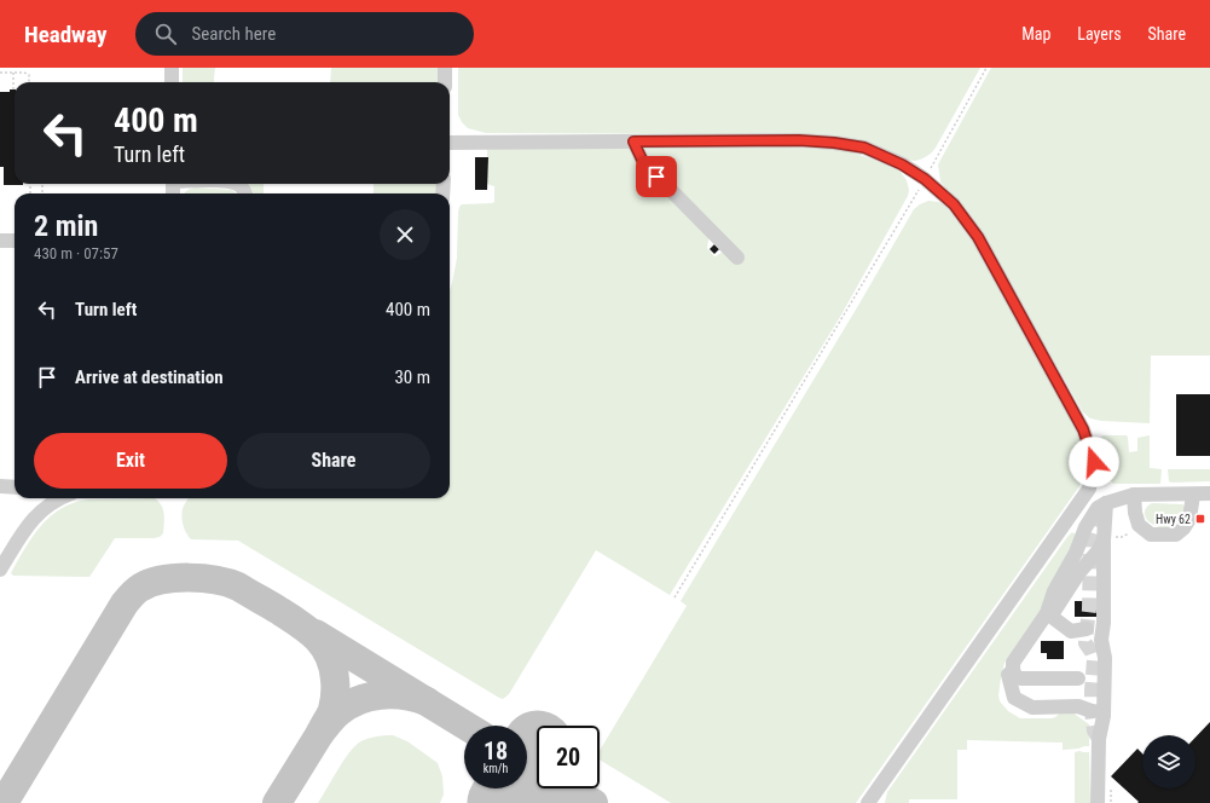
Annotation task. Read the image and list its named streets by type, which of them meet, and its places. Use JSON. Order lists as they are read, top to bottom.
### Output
{
  "places": {
    "transit": ["Hwy 62"]
  },
  "page": {
    "header": "Headway",
    "search": "Search here",
    "nav": ["Map", "Layers", "Share"],
    "turn": ["400 m", "Turn left"],
    "heading": ["2 min", "430 m · 07:57"],
    "list": [
      {
        "name": "Turn left",
        "value": "400 m"
      },
      {
        "name": "Arrive at destination",
        "value": "30 m"
      }
    ],
    "buttons": ["Exit", "Share"],
    "speed": "18 km/h",
    "limit": "20"
  }
}
